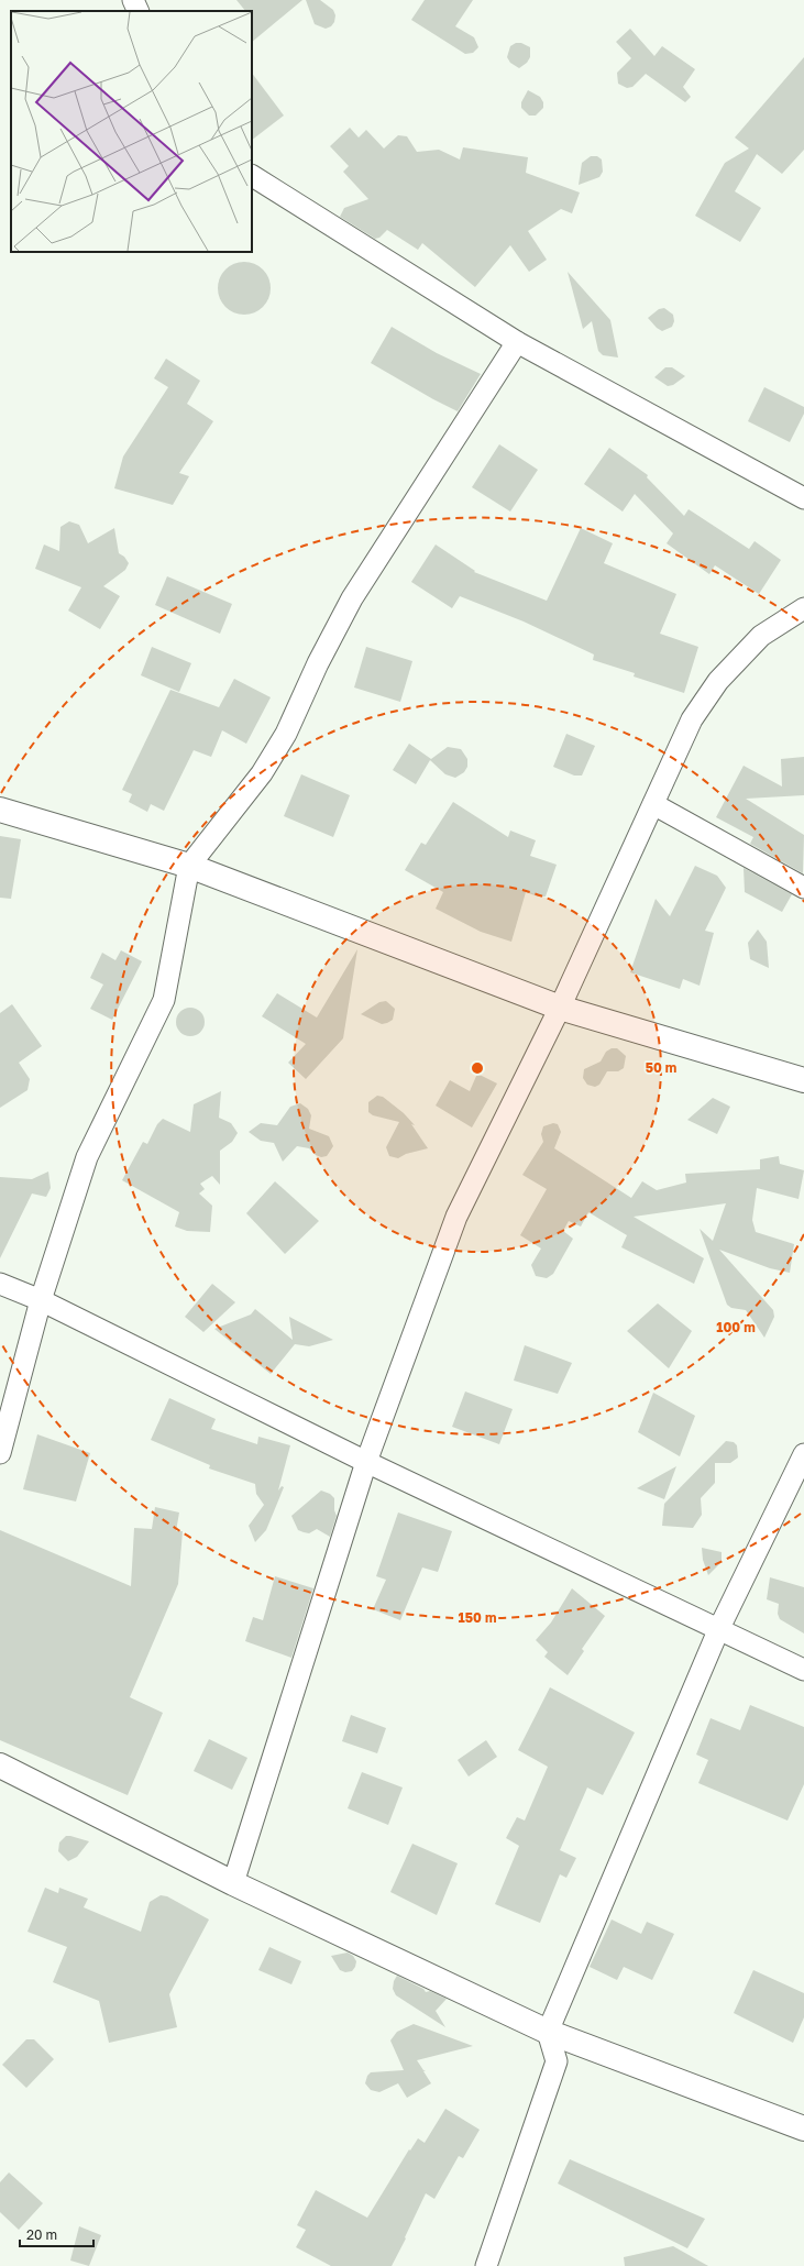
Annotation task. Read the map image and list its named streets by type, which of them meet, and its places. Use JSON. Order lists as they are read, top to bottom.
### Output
{
  "scale_bar": "20 m",
  "rings": ["50 m", "100 m", "150 m"]
}
